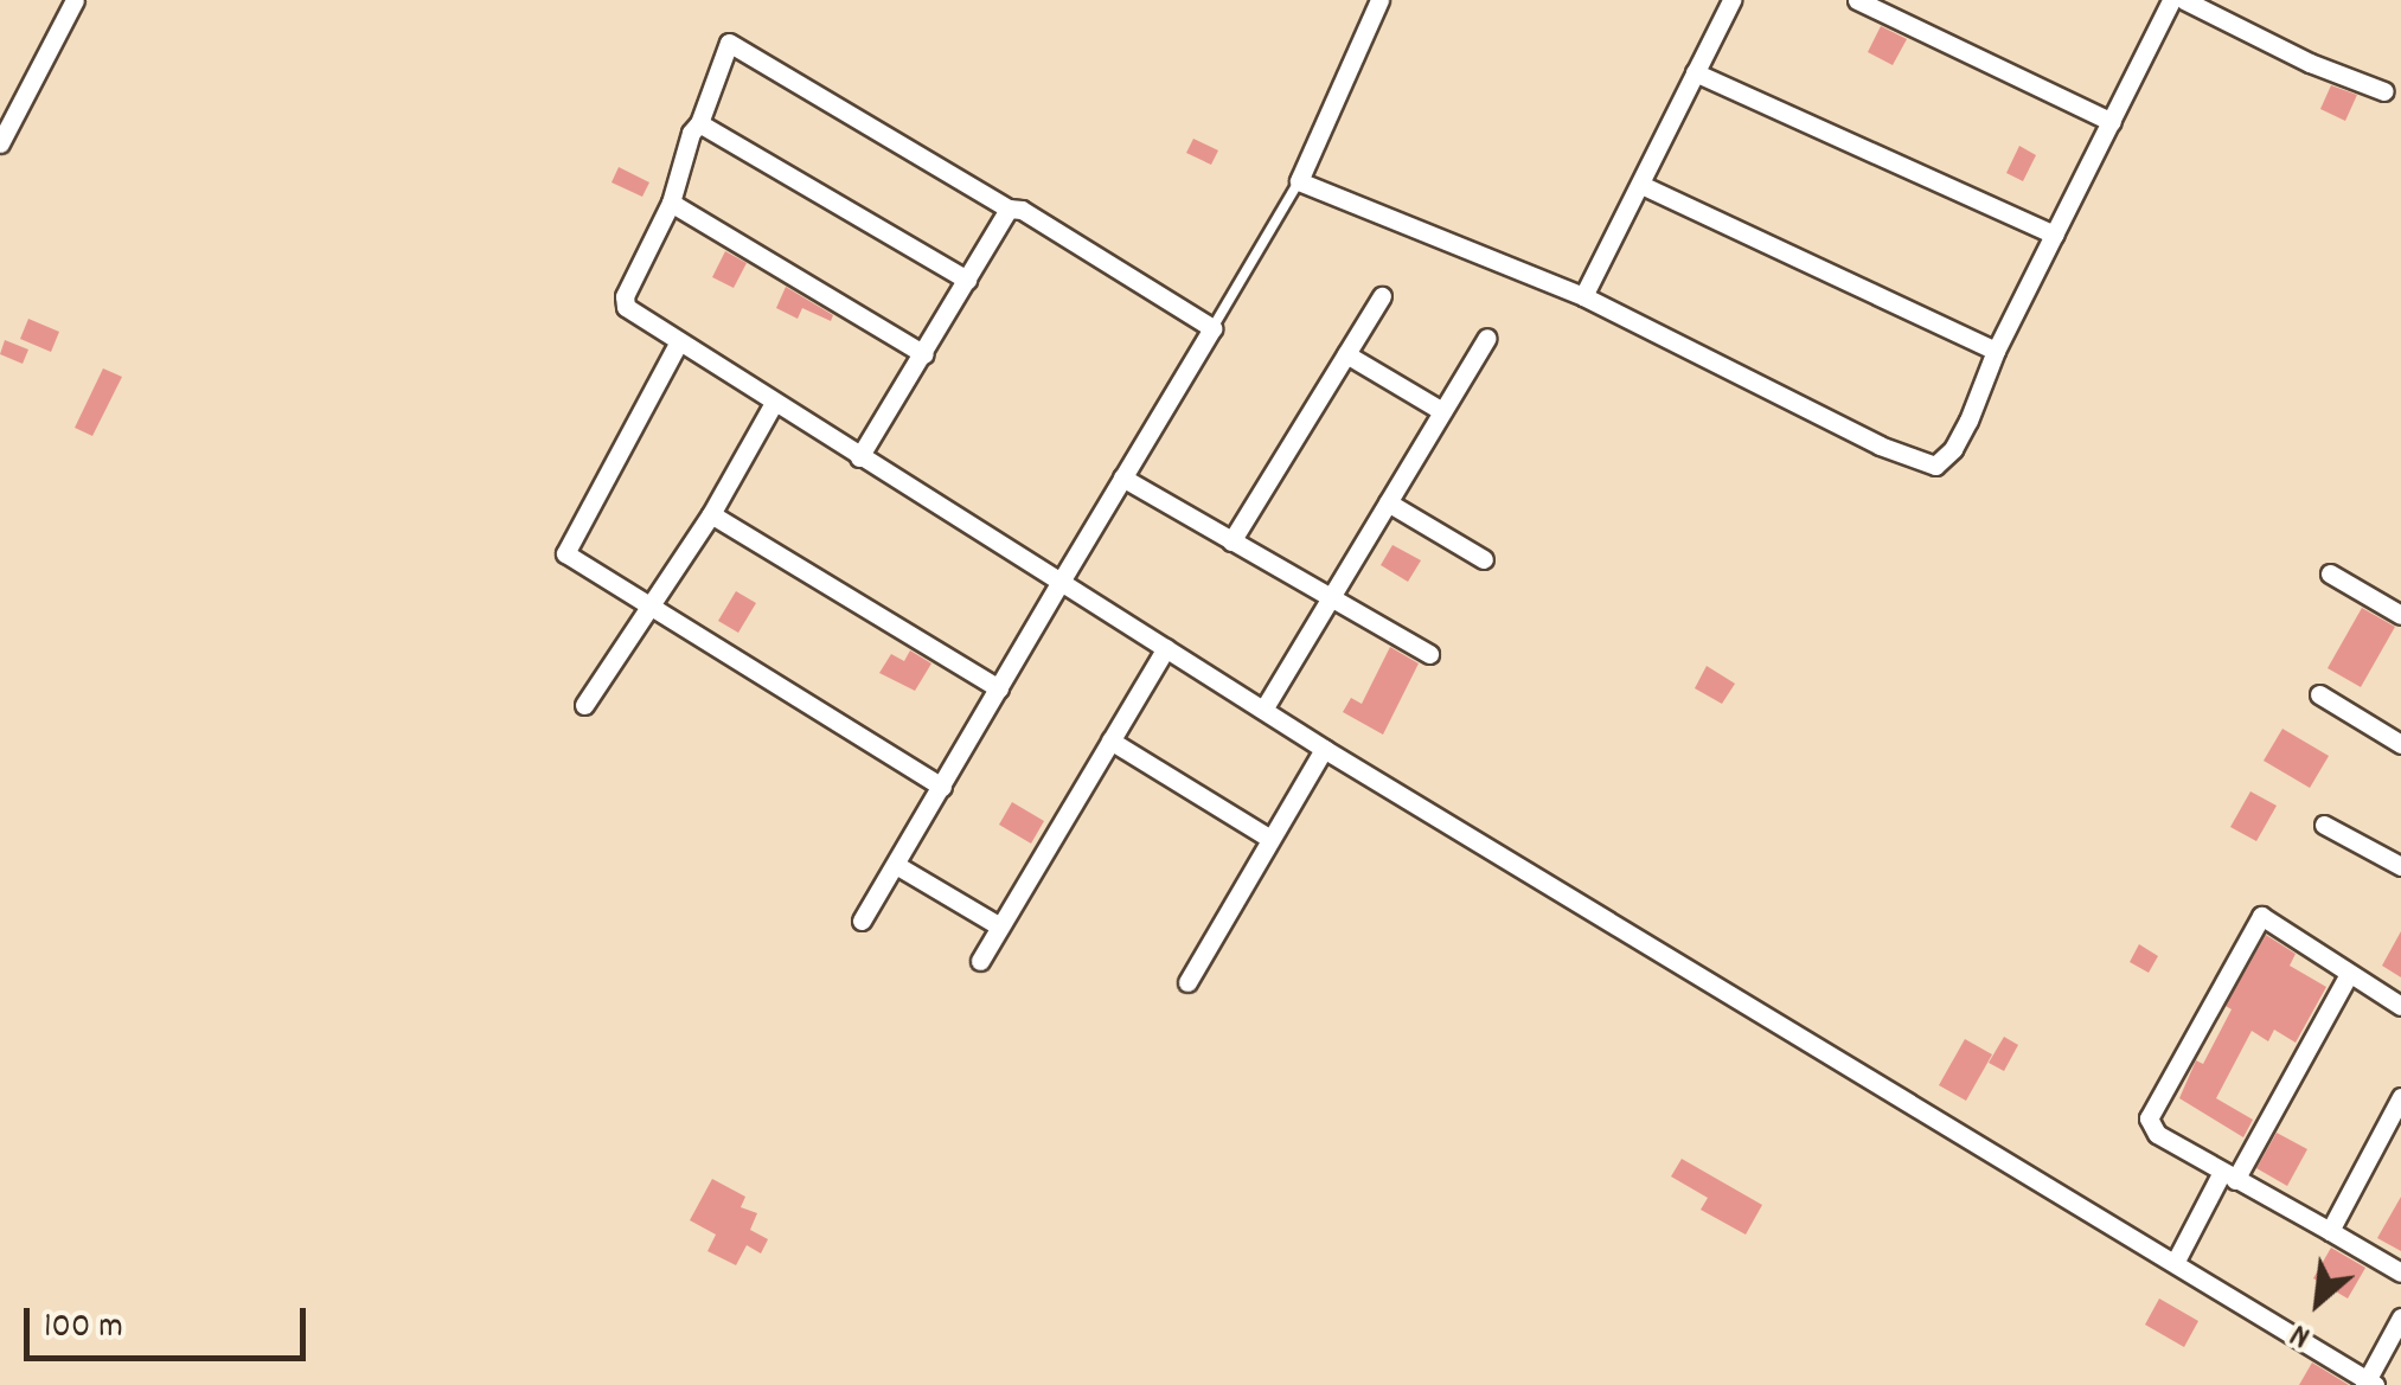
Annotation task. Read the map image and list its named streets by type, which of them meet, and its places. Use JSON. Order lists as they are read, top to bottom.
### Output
{
  "scale_bar": "100 m",
  "north": "bottom left"
}
